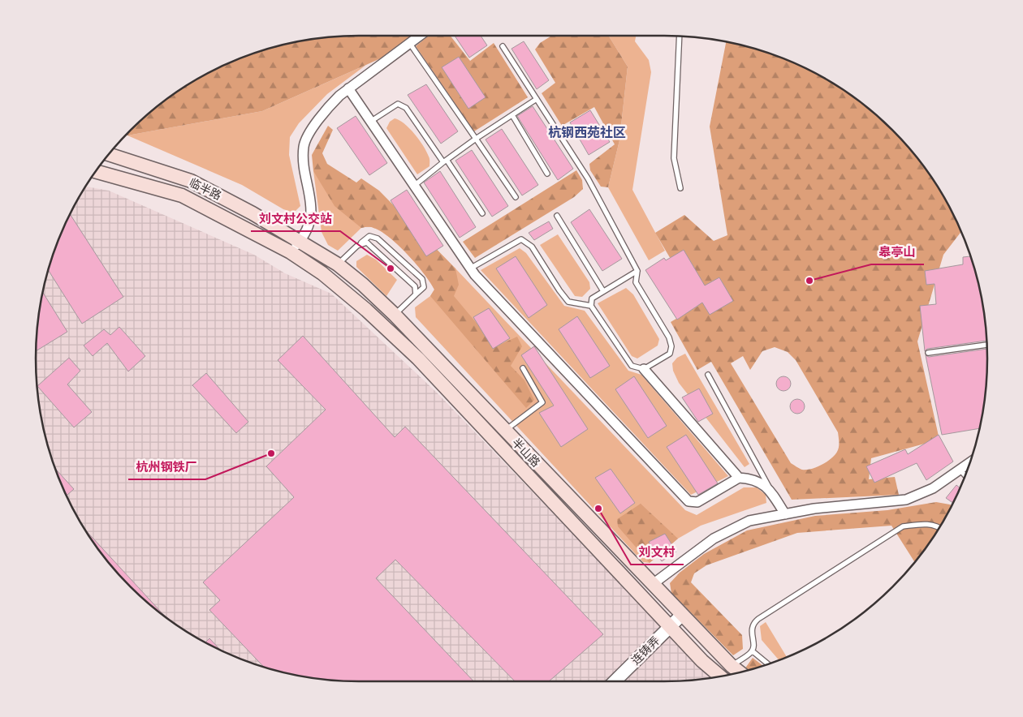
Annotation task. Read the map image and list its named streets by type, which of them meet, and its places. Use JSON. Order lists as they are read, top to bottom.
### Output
{
  "streets": {
    "main road": ["临半路", "半山路"],
    "street": ["连铸弄"]
  },
  "crossings": [
    ["临半路", "半山路"],
    ["半山路", "连铸弄"]
  ],
  "districts": ["杭钢西苑社区"],
  "places": [
    "刘文村公交站",
    "皋亭山",
    "杭州钢铁厂",
    "刘文村"
  ]
}
